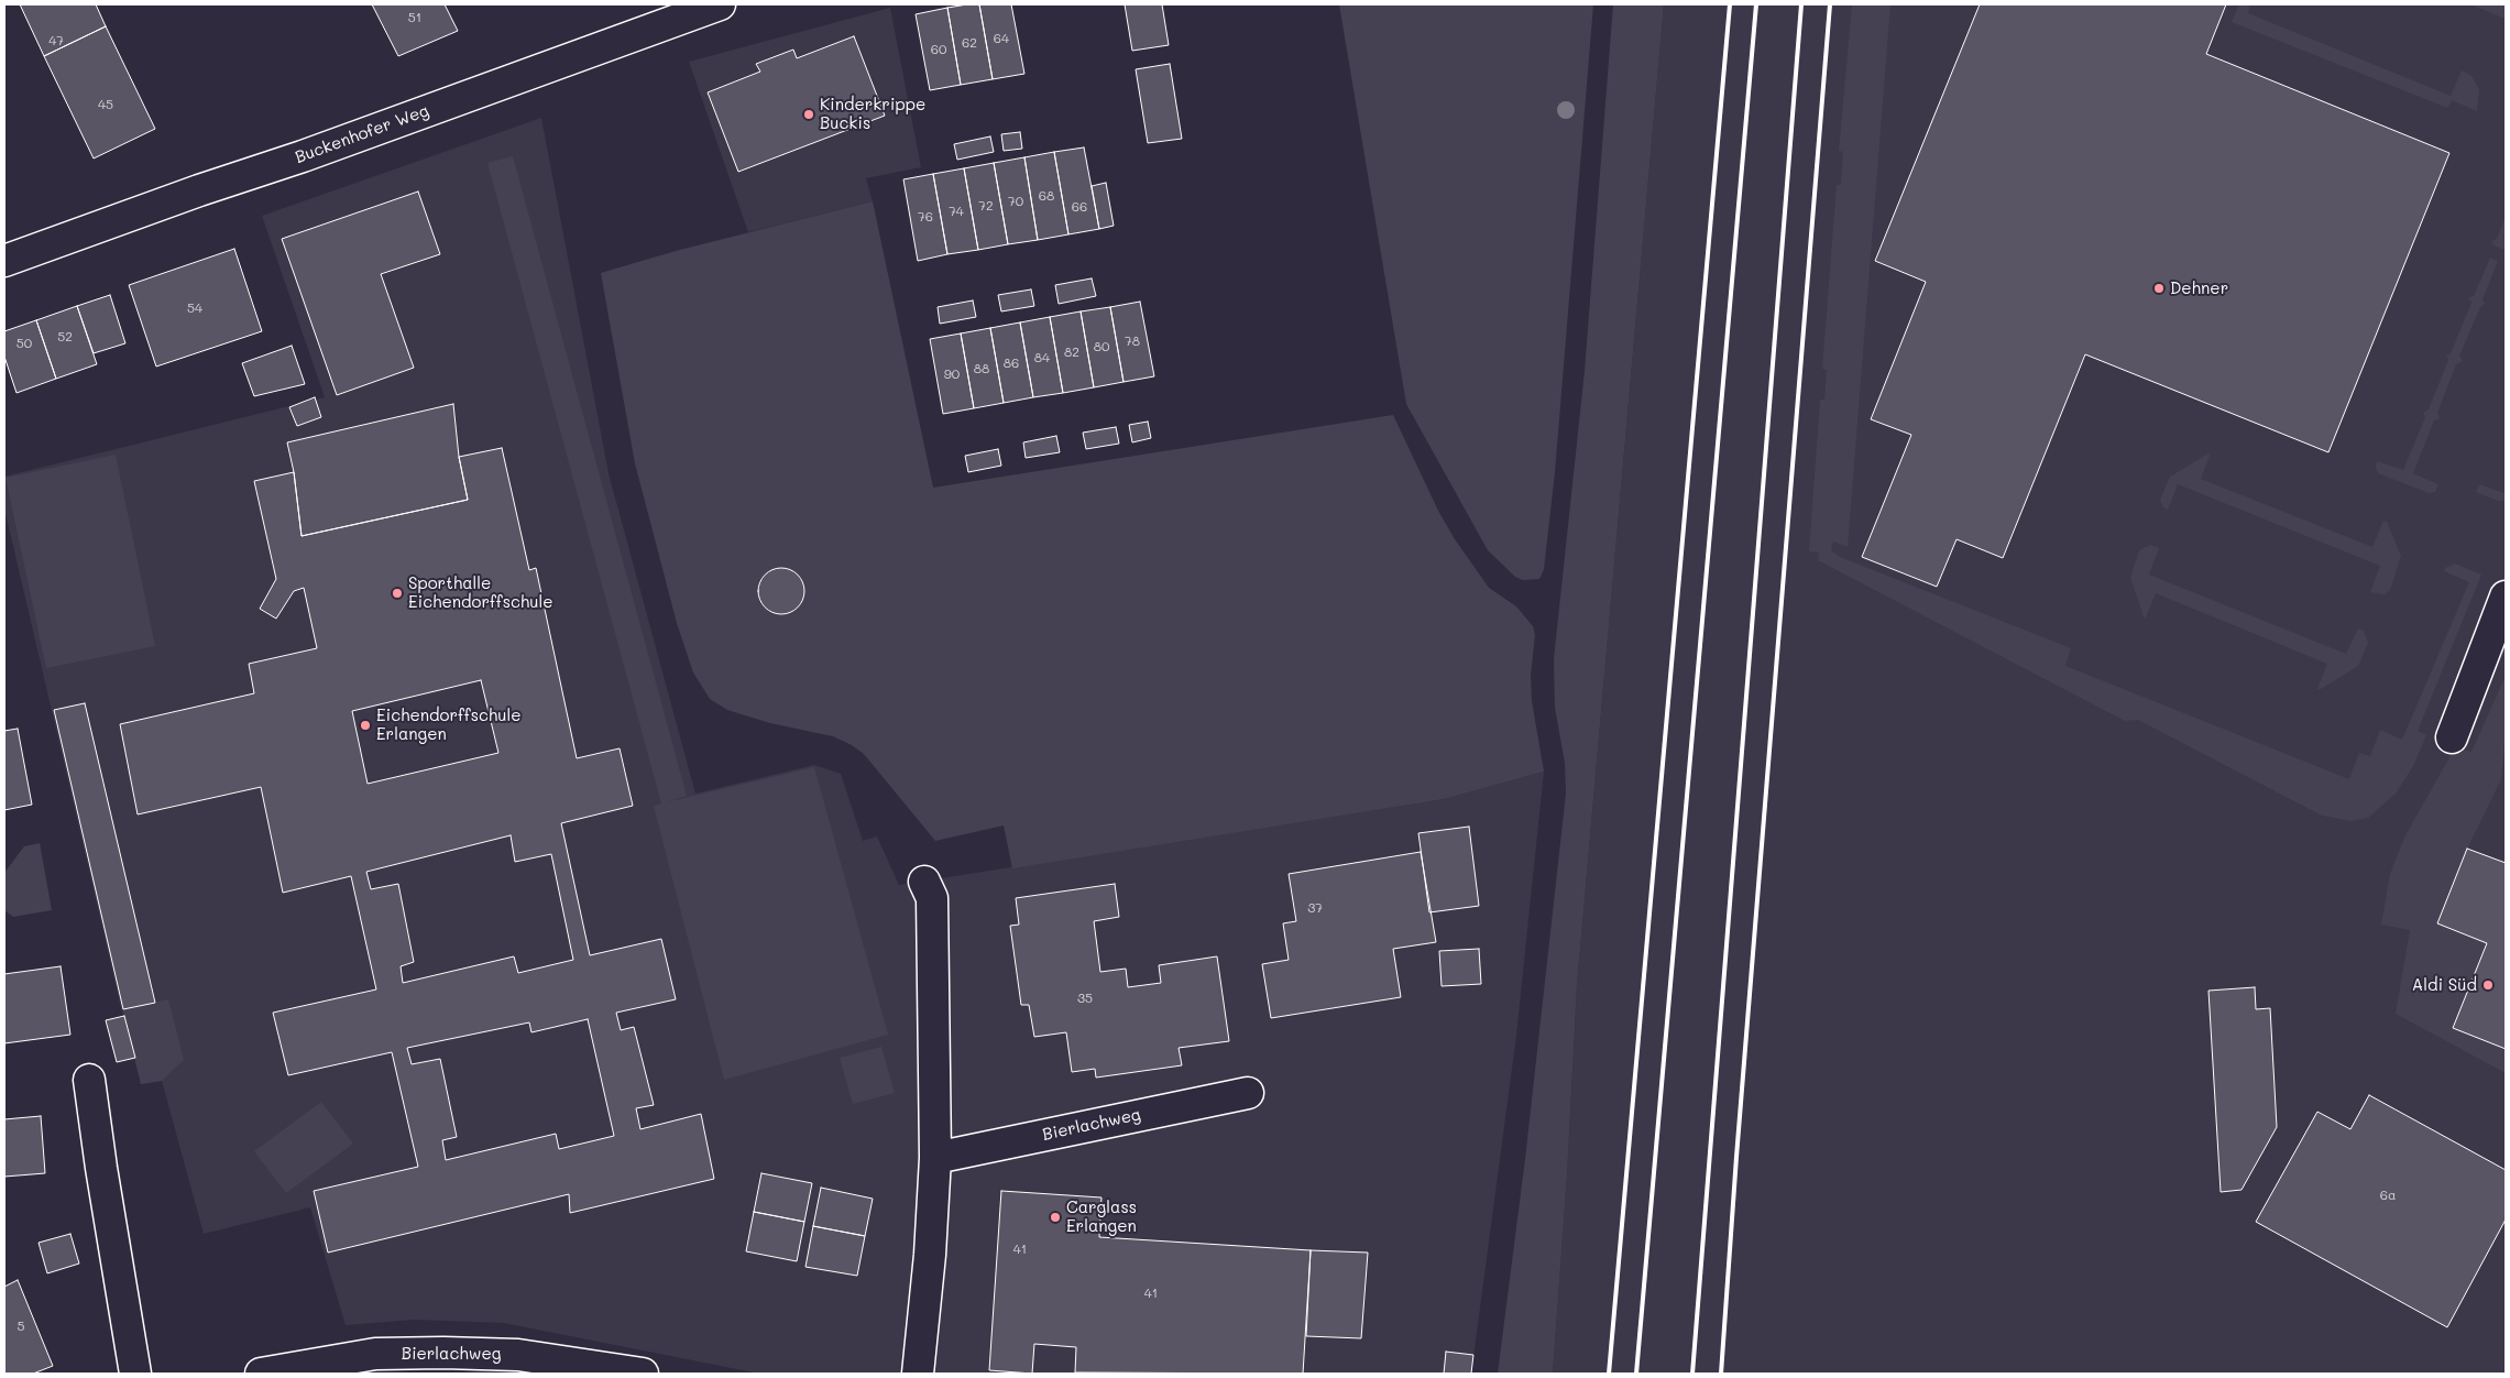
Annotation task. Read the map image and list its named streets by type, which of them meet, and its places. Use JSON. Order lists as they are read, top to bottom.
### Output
{
  "streets": {
    "street": ["Buckenhofer Weg", "Bierlachweg"]
  },
  "places": [
    "Kinderkrippe Buckis",
    "Dehner",
    "Sporthalle Eichendorffschule",
    "Eichendorffschule Erlangen",
    "Aldi Süd",
    "Carglass Erlangen"
  ],
  "house_numbers": [
    "51",
    "64",
    "47",
    "62",
    "60",
    "45",
    "68",
    "70",
    "72",
    "66",
    "74",
    "76",
    "54",
    "52",
    "78",
    "50",
    "80",
    "82",
    "84",
    "86",
    "88",
    "90",
    "37",
    "35",
    "6a",
    "41",
    "41",
    "5"
  ]
}
